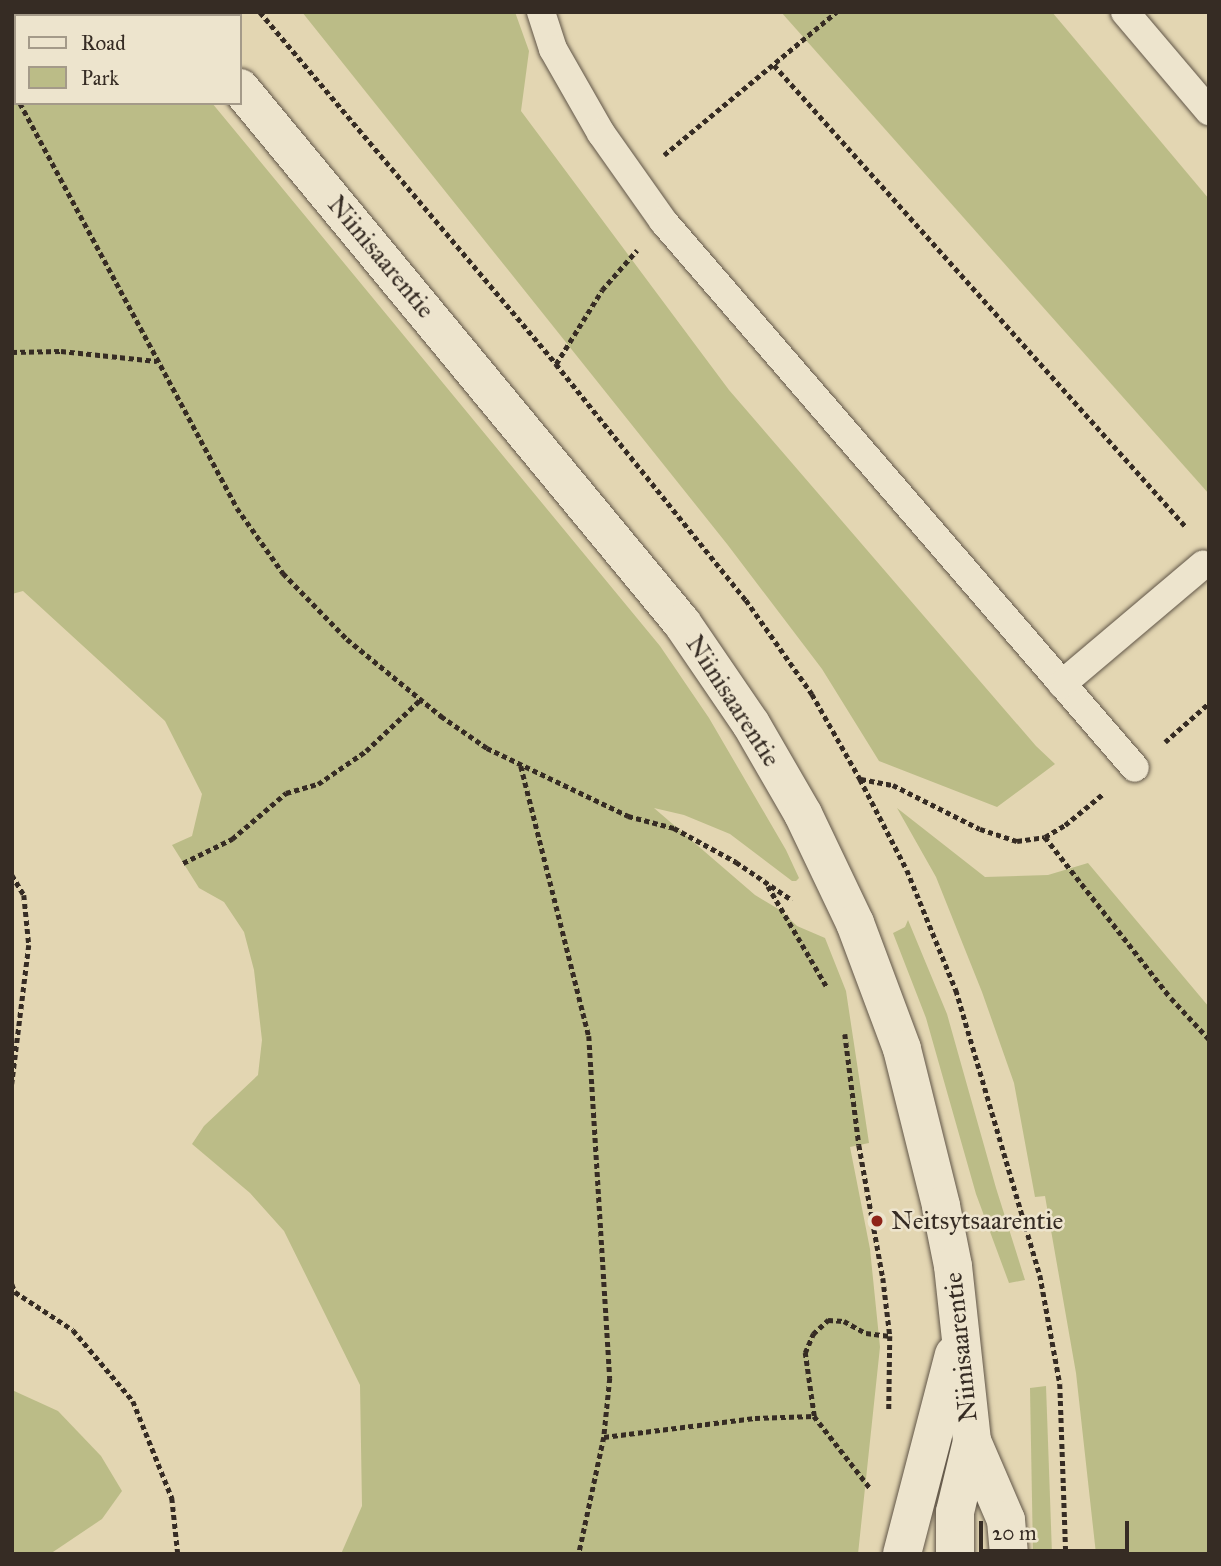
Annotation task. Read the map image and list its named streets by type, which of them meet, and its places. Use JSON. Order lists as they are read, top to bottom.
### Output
{
  "streets": {
    "main road": ["Niinisaarentie"]
  },
  "places": ["Neitsytsaarentie"],
  "legend": ["Road", "Park"],
  "scale_bar": "20 m"
}
